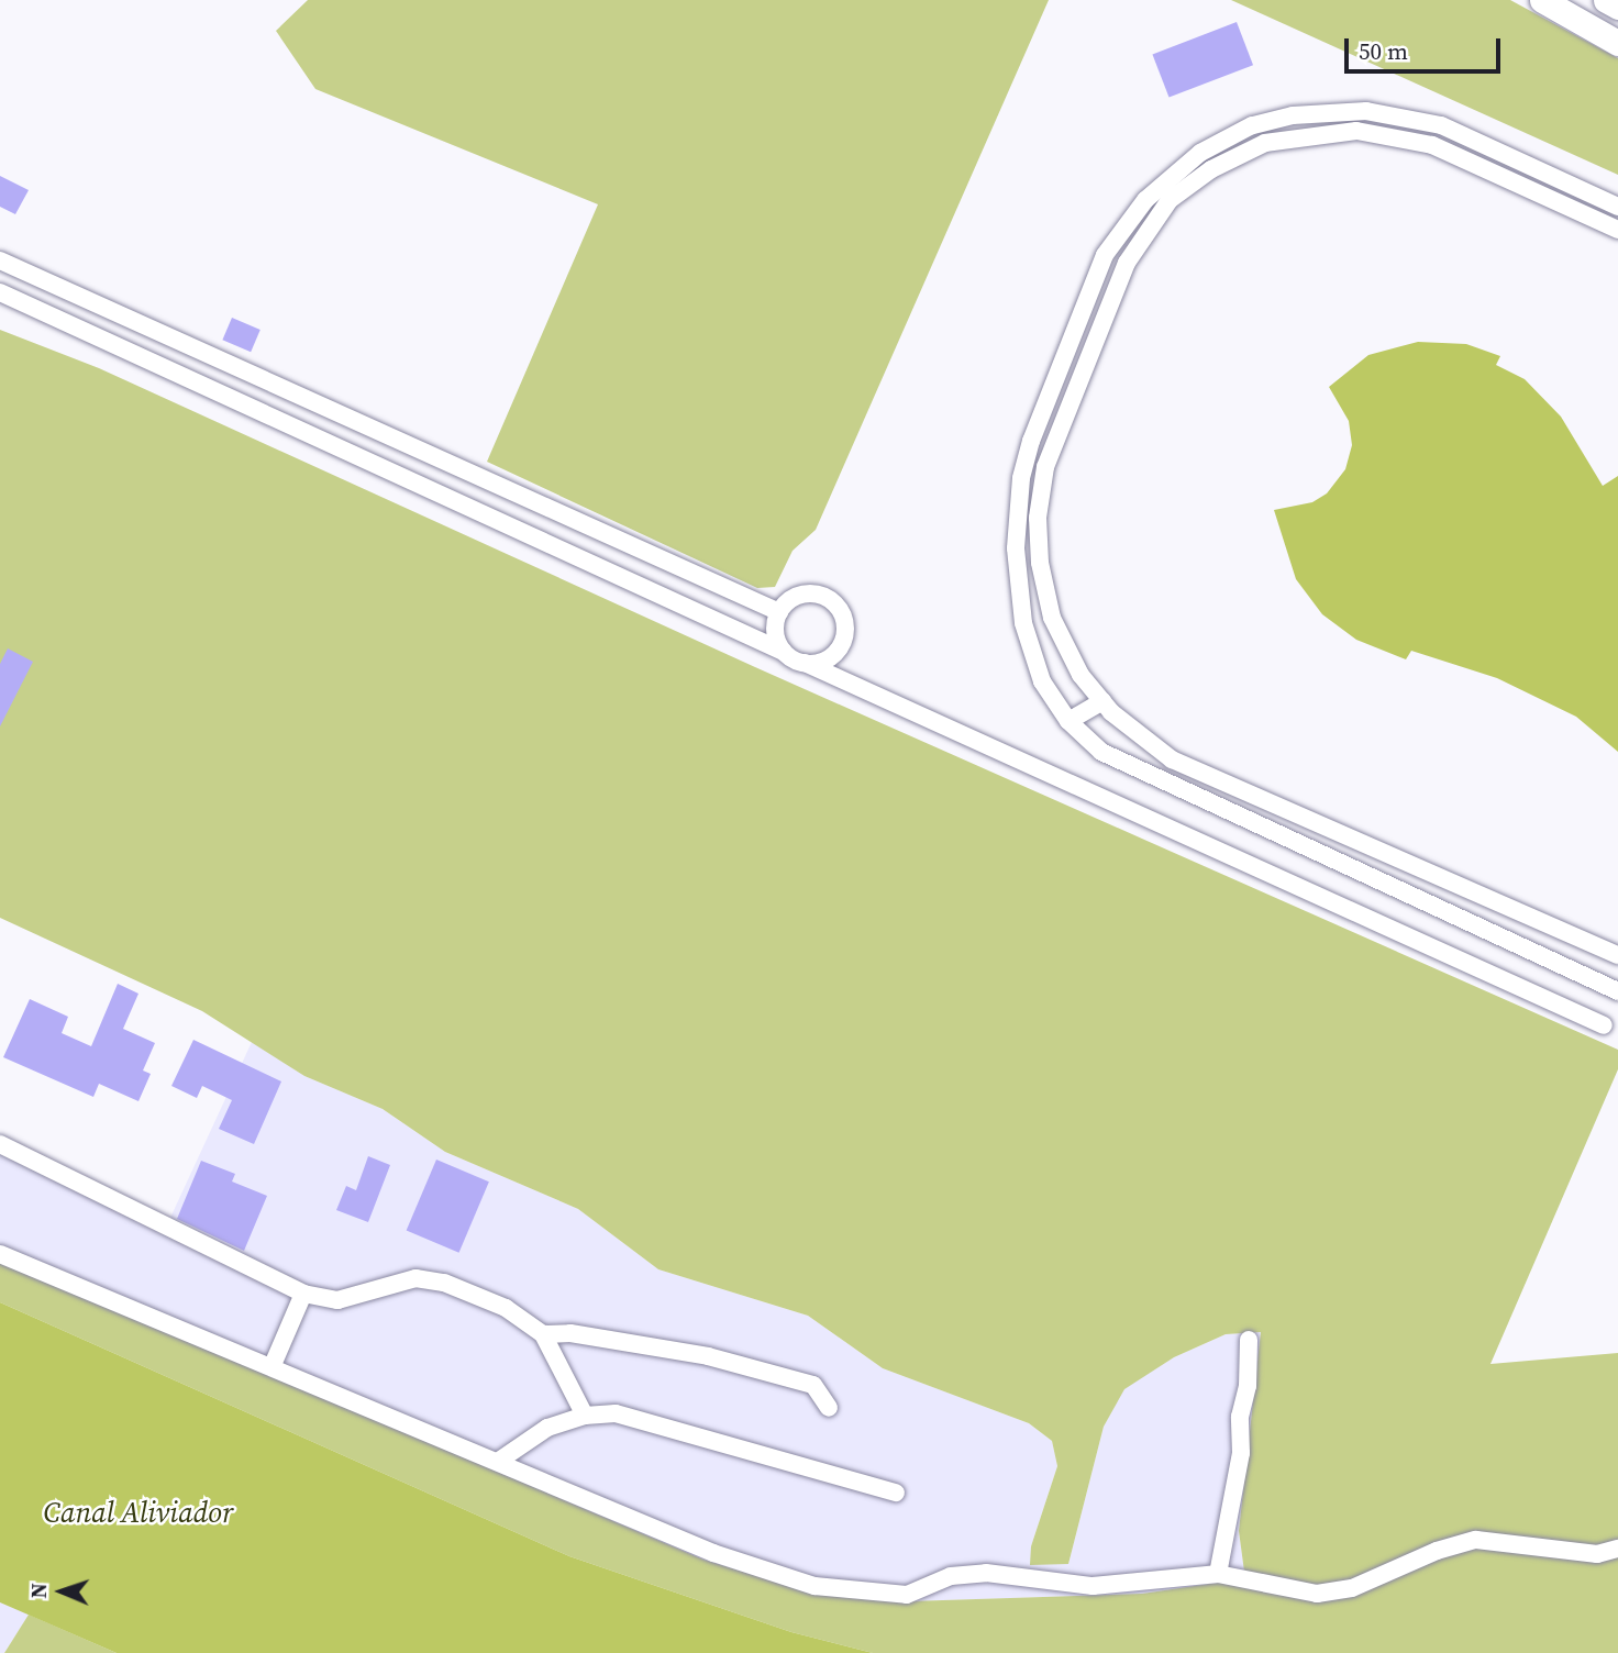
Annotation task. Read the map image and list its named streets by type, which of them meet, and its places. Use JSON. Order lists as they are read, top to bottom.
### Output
{
  "water": ["Canal Aliviador"],
  "scale_bar": "50 m",
  "north": "left"
}
